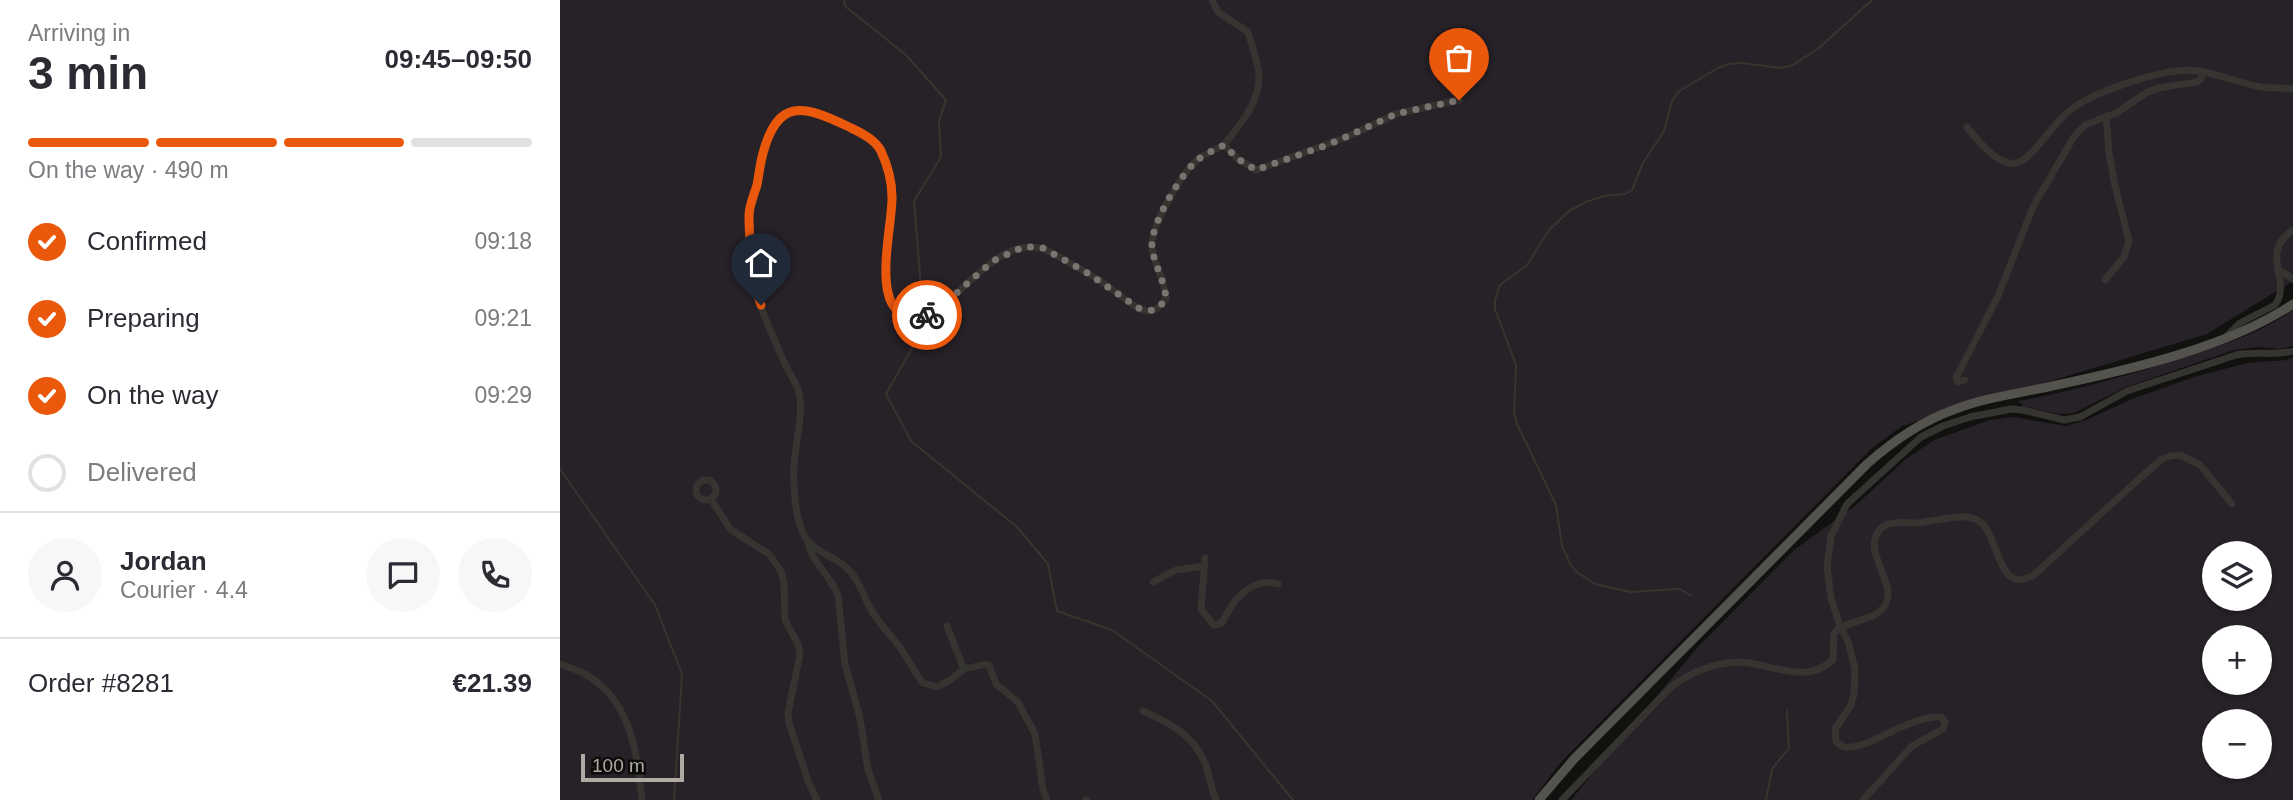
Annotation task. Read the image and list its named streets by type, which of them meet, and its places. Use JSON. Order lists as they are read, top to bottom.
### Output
{
  "scale_bar": "100 m",
  "page": {
    "heading": ["3 min", "Arriving in", "09:45–09:50"],
    "panel": [
      "Jordan",
      "Courier · 4.4",
      "Order #8281",
      "€21.39"
    ],
    "bar": "On the way · 490 m",
    "list": [
      ["Confirmed", "09:18"],
      ["Preparing", "09:21"],
      ["On the way", "09:29"],
      "Delivered"
    ],
    "map_buttons": ["+", "−"],
    "scale": "100 m"
  }
}
